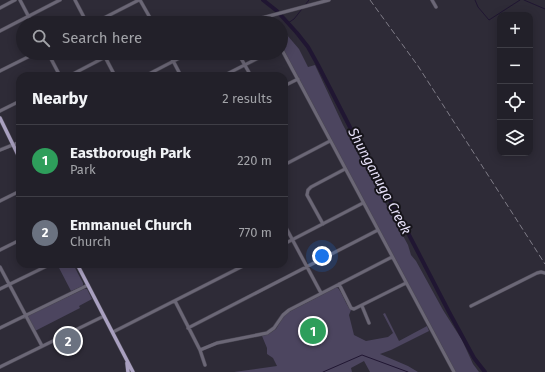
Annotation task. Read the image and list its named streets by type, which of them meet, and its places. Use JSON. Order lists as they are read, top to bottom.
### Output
{
  "water": ["Shunganuga Creek"],
  "page": {
    "map_buttons": ["+", "−"],
    "search": "Search here",
    "heading": ["Nearby", "2 results"],
    "list": [
      {
        "mark": "1",
        "name": "Eastborough Park",
        "note": "Park",
        "value": "220 m"
      },
      {
        "mark": "2",
        "name": "Emmanuel Church",
        "note": "Church",
        "value": "770 m"
      }
    ],
    "pins": ["1", "2"]
  }
}
